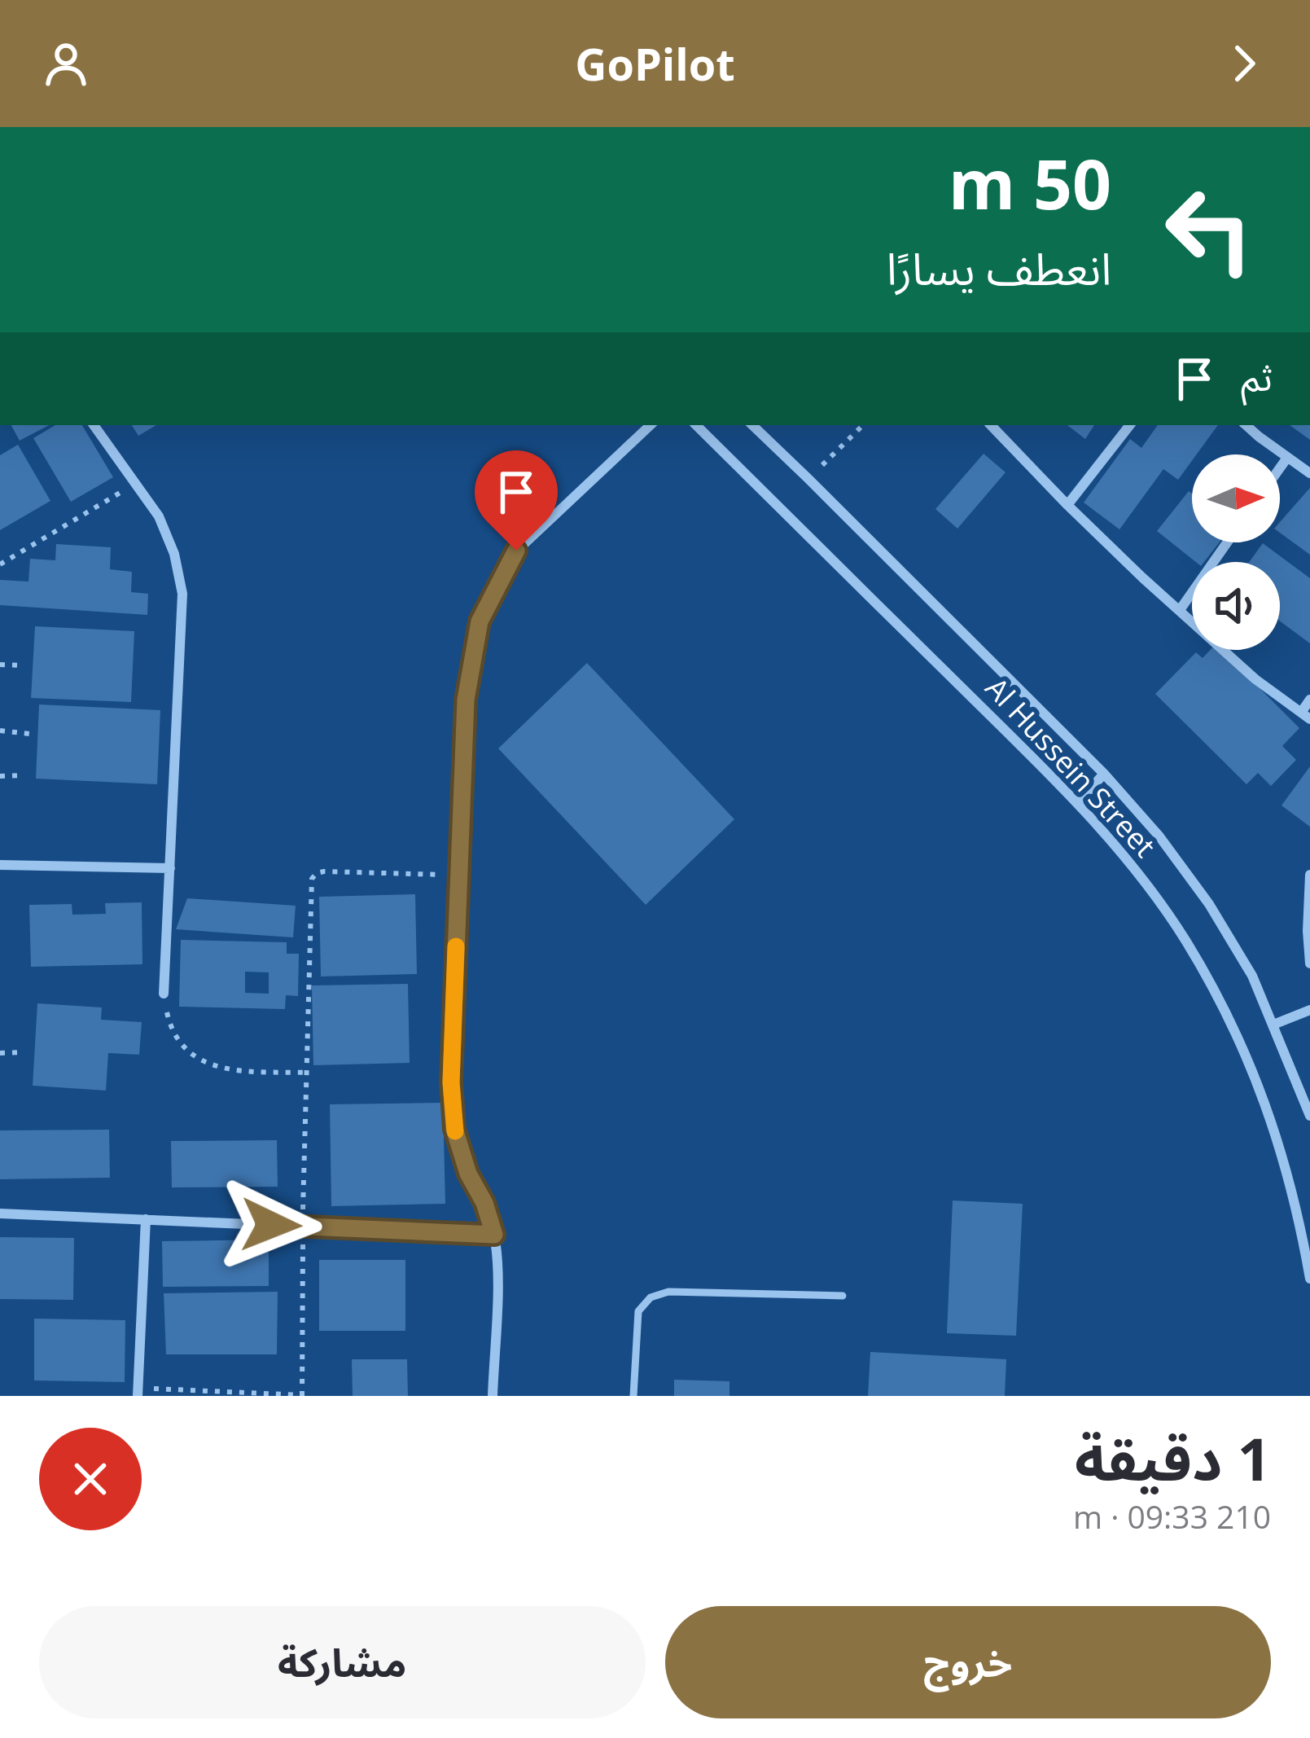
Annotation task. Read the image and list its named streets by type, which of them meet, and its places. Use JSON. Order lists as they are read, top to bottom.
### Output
{
  "streets": {
    "street": ["Al Hussein Street"]
  },
  "north": "right",
  "page": {
    "header": "GoPilot",
    "turn": ["50 m", "انعطف يسارًا"],
    "then": "ثم",
    "heading": ["1 دقيقة", "210 m · 09:33"],
    "buttons": ["خروج", "مشاركة"]
  }
}
